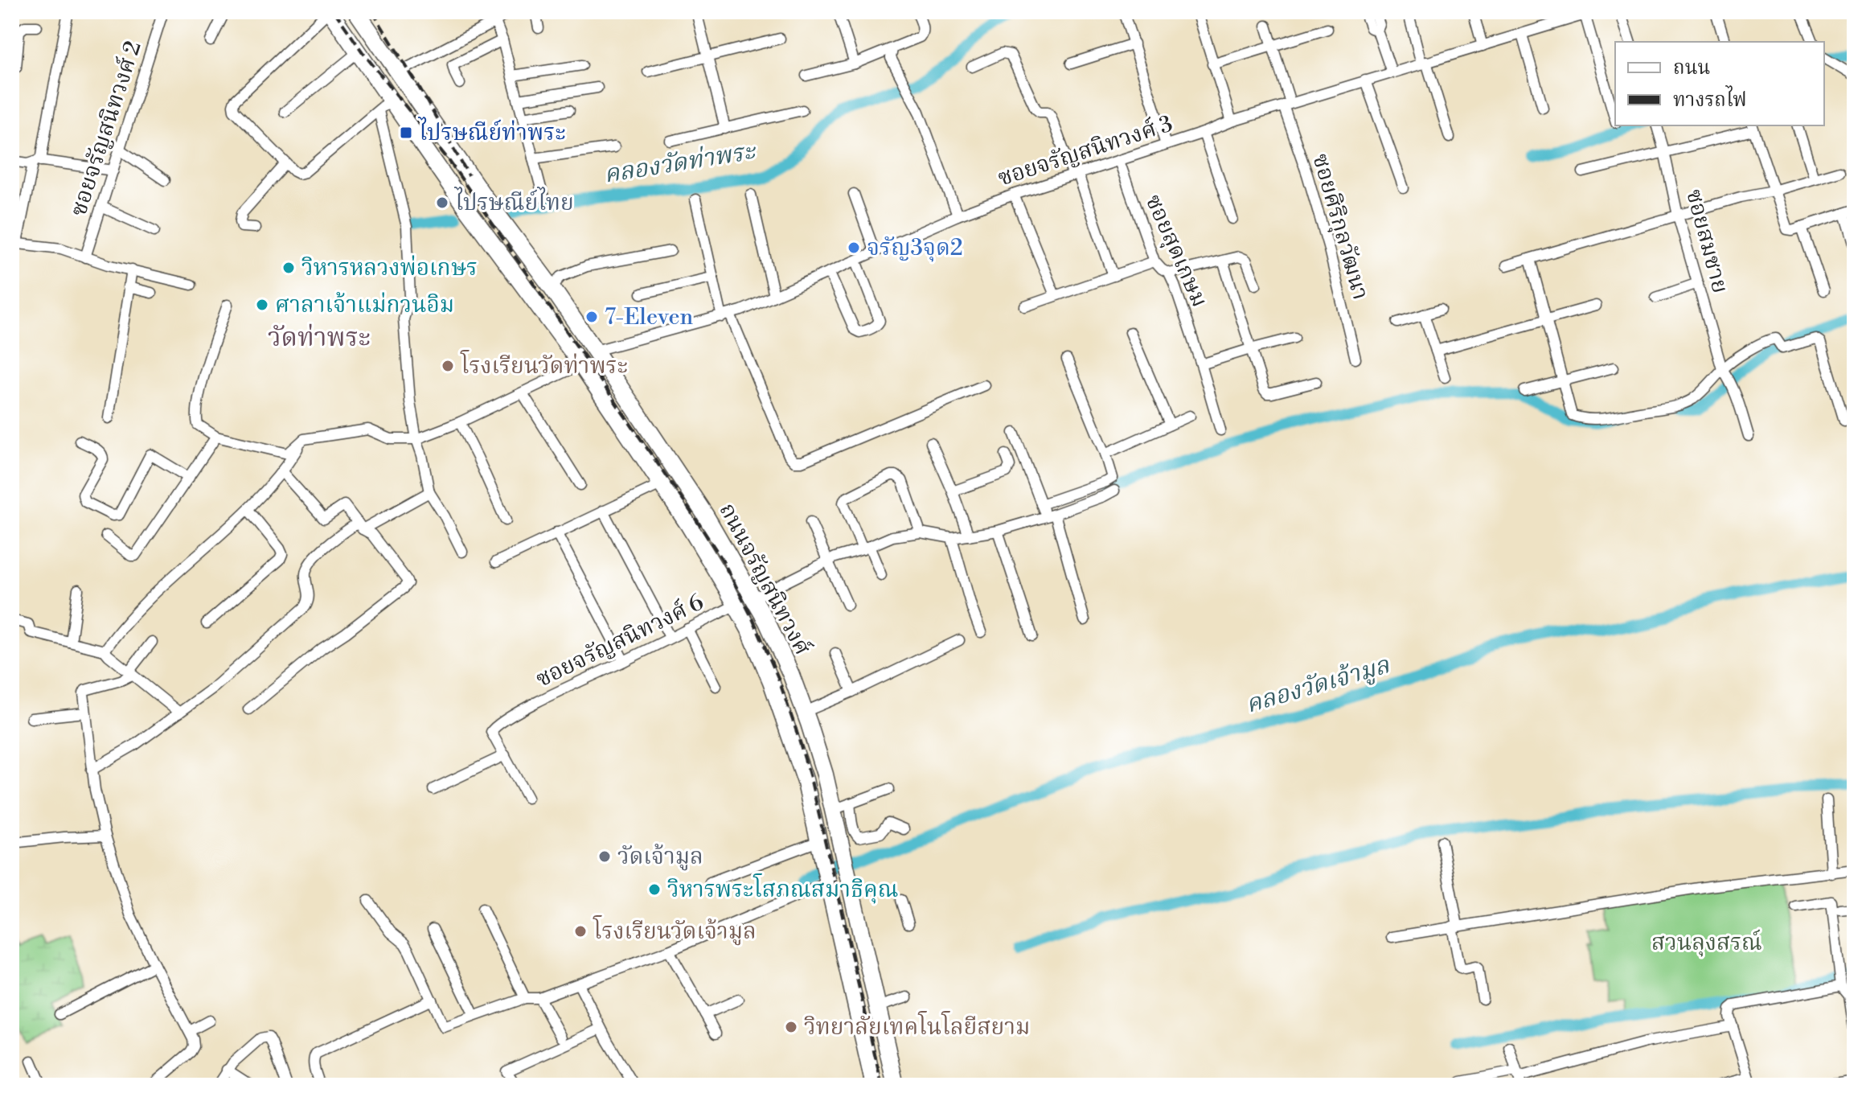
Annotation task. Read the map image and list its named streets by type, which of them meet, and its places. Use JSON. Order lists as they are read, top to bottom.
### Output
{
  "streets": {
    "main road": ["ถนนจรัญสนิทวงศ์"],
    "street": [
      "ซอยจรัญสนิทวงศ์ 2",
      "ซอยจรัญสนิทวงศ์ 3",
      "ซอยศิริกุลวัฒนา",
      "ซอยสมชาย",
      "ซอยสุดเกษม",
      "ซอยจรัญสนิทวงศ์ 6"
    ]
  },
  "crossings": [
    ["ซอยจรัญสนิทวงศ์ 3", "ซอยศิริกุลวัฒนา"],
    ["ซอยจรัญสนิทวงศ์ 3", "ซอยสุดเกษม"],
    ["ซอยจรัญสนิทวงศ์ 3", "ถนนจรัญสนิทวงศ์"],
    ["ถนนจรัญสนิทวงศ์", "ซอยจรัญสนิทวงศ์ 6"]
  ],
  "districts": ["วัดท่าพระ"],
  "water": ["คลองวัดท่าพระ", "คลองวัดเจ้ามูล"],
  "parks": ["สวนลุงสรณ์"],
  "places": {
    "transit": ["ไปรษณีย์ท่าพระ"],
    "other": [
      "ไปรษณีย์ไทย",
      "จรัญ3จุด2",
      "วิหารหลวงพ่อเกษร",
      "ศาลาเจ้าแม่กวนอิม",
      "7-Eleven",
      "โรงเรียนวัดท่าพระ",
      "วัดเจ้ามูล",
      "วิหารพระโสภณสมาธิคุณ",
      "โรงเรียนวัดเจ้ามูล",
      "วิทยาลัยเทคโนโลยีสยาม"
    ]
  },
  "legend": ["ถนน", "ทางรถไฟ"]
}
